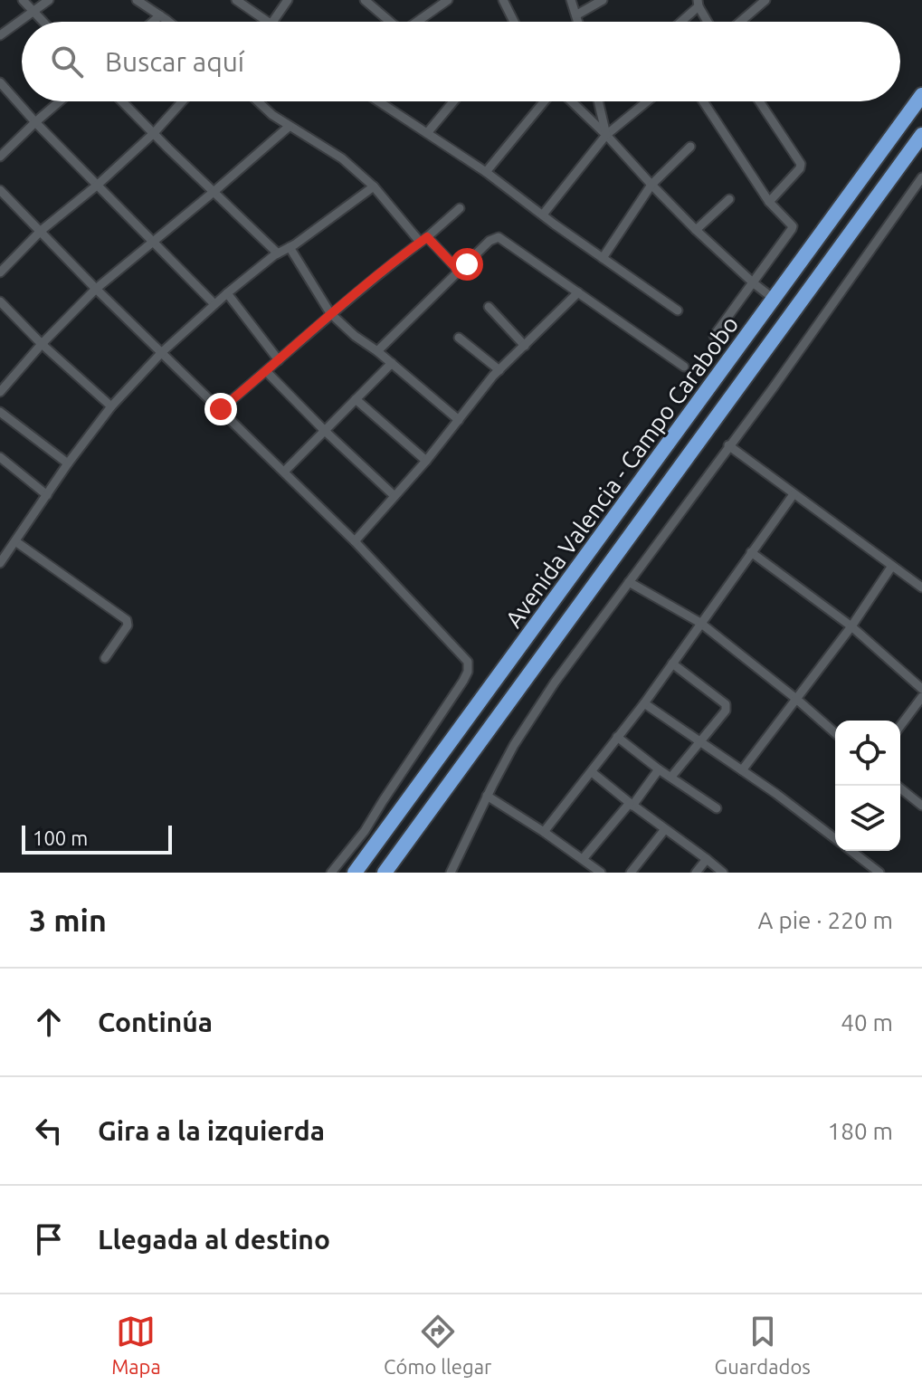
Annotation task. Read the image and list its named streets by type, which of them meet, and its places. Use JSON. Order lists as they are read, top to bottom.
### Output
{
  "streets": {
    "highway": ["Avenida Valencia - Campo Carabobo"]
  },
  "scale_bar": "100 m",
  "page": {
    "search": "Buscar aquí",
    "scale": "100 m",
    "heading": ["3 min", "A pie · 220 m"],
    "list": [
      ["Continúa", "40 m"],
      ["Gira a la izquierda", "180 m"],
      "Llegada al destino"
    ],
    "nav": ["Mapa", "Cómo llegar", "Guardados"]
  }
}
